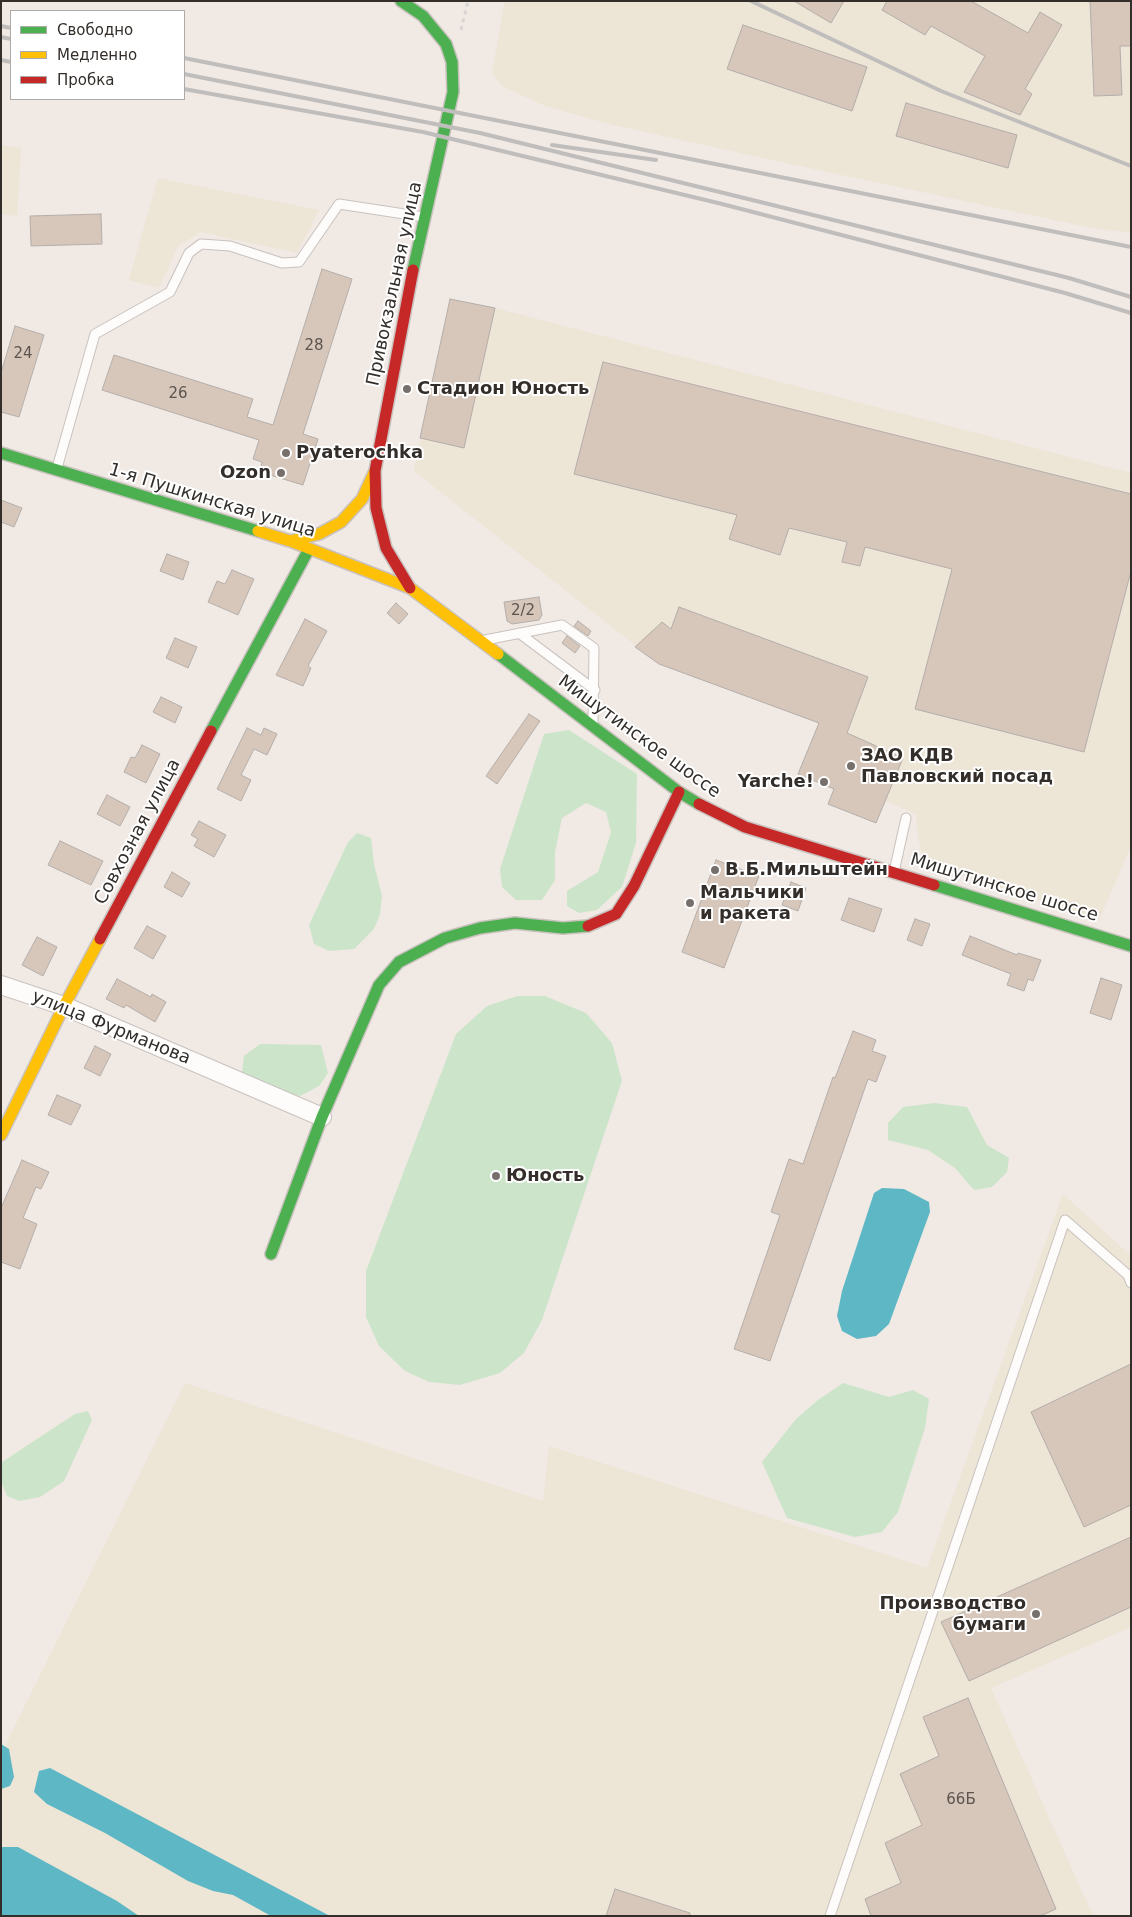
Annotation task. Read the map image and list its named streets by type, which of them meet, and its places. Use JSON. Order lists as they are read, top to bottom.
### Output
{
  "streets": {
    "main road": [
      "Привокзальная улица",
      "1-я Пушкинская улица",
      "Мишутинское шоссе",
      "Совхозная улица"
    ],
    "street": ["улица Фурманова"]
  },
  "crossings": [
    ["Привокзальная улица", "1-я Пушкинская улица"],
    ["Привокзальная улица", "Мишутинское шоссе"],
    ["1-я Пушкинская улица", "Мишутинское шоссе"],
    ["1-я Пушкинская улица", "Совхозная улица"],
    ["Совхозная улица", "улица Фурманова"]
  ],
  "places": [
    "Стадион Юность",
    "Pyaterochka",
    "Ozon",
    "ЗАО КДВ Павловский посад",
    "Yarche!",
    "В.Б.Мильштейн",
    "Мальчики и ракета",
    "Юность",
    "Производство бумаги"
  ],
  "house_numbers": [
    "28",
    "24",
    "26",
    "2/2",
    "66Б"
  ],
  "legend": ["Свободно", "Медленно", "Пробка"]
}
